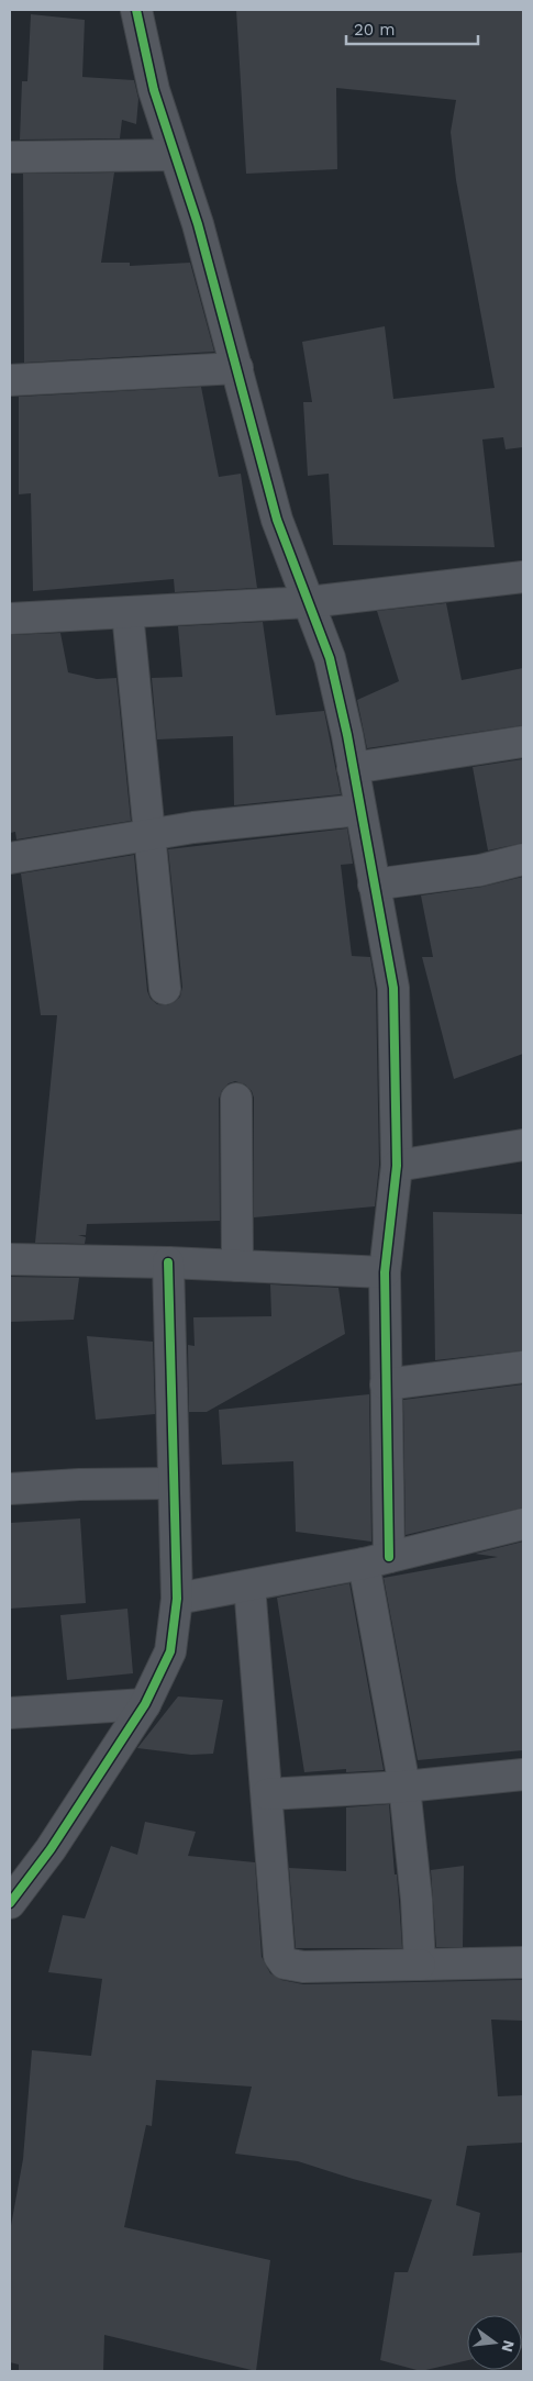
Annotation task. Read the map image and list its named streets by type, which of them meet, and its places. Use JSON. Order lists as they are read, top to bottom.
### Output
{
  "scale_bar": "20 m",
  "north": "right"
}
